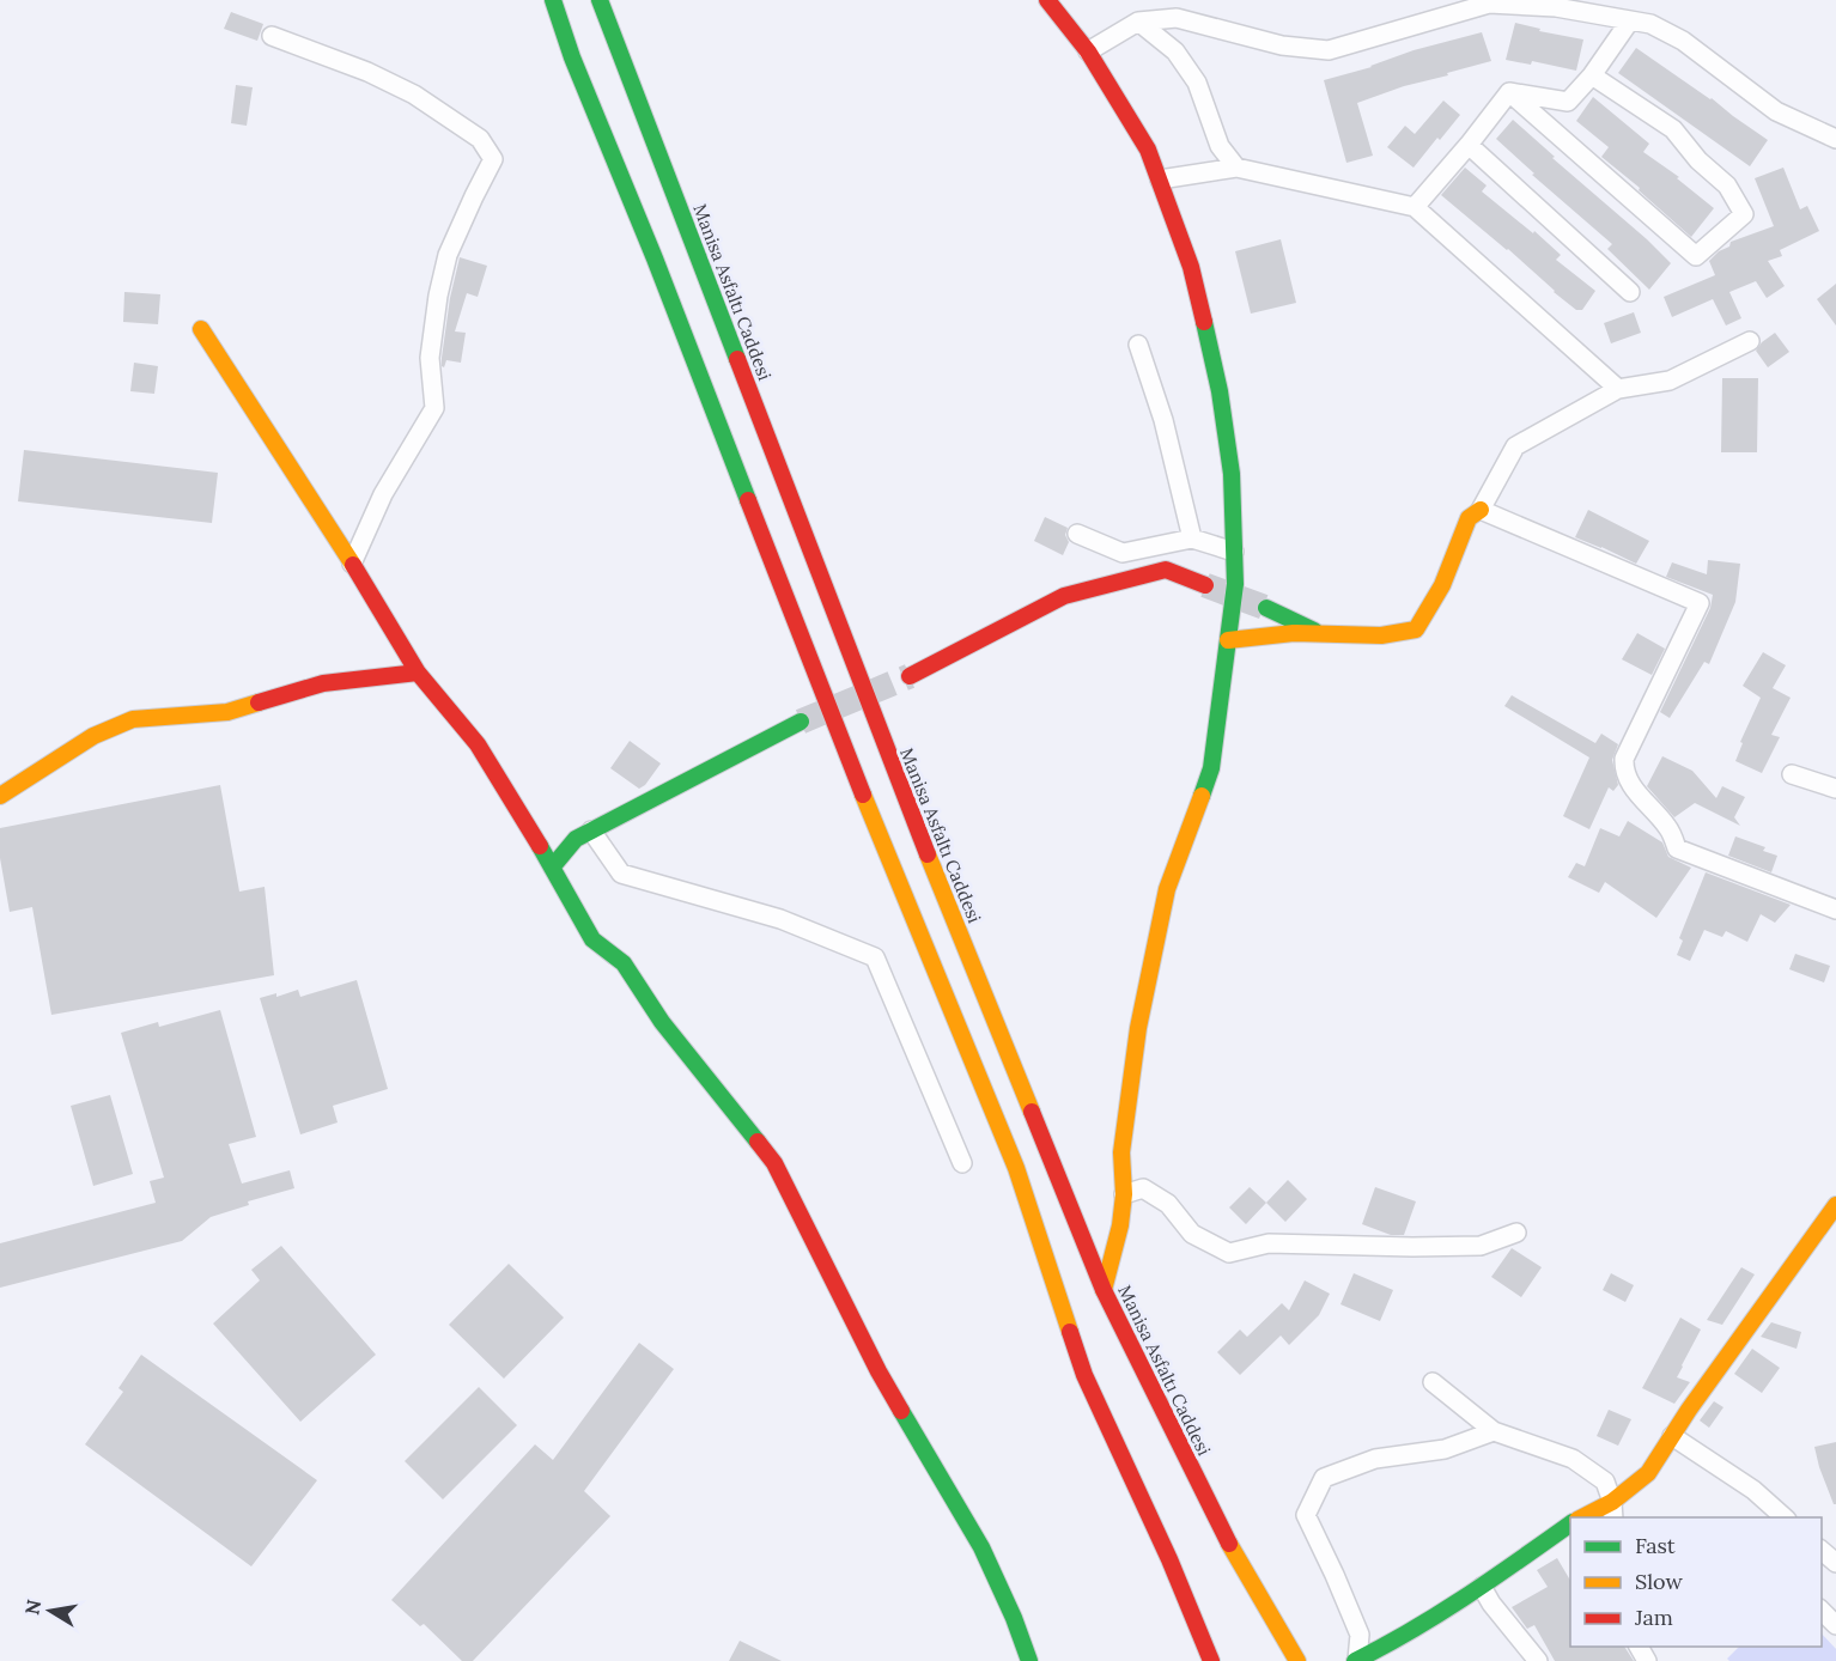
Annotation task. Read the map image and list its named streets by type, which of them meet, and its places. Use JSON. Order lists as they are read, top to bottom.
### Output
{
  "streets": {
    "main road": ["Manisa Asfaltı Caddesi"]
  },
  "legend": ["Fast", "Slow", "Jam"],
  "north": "left"
}
